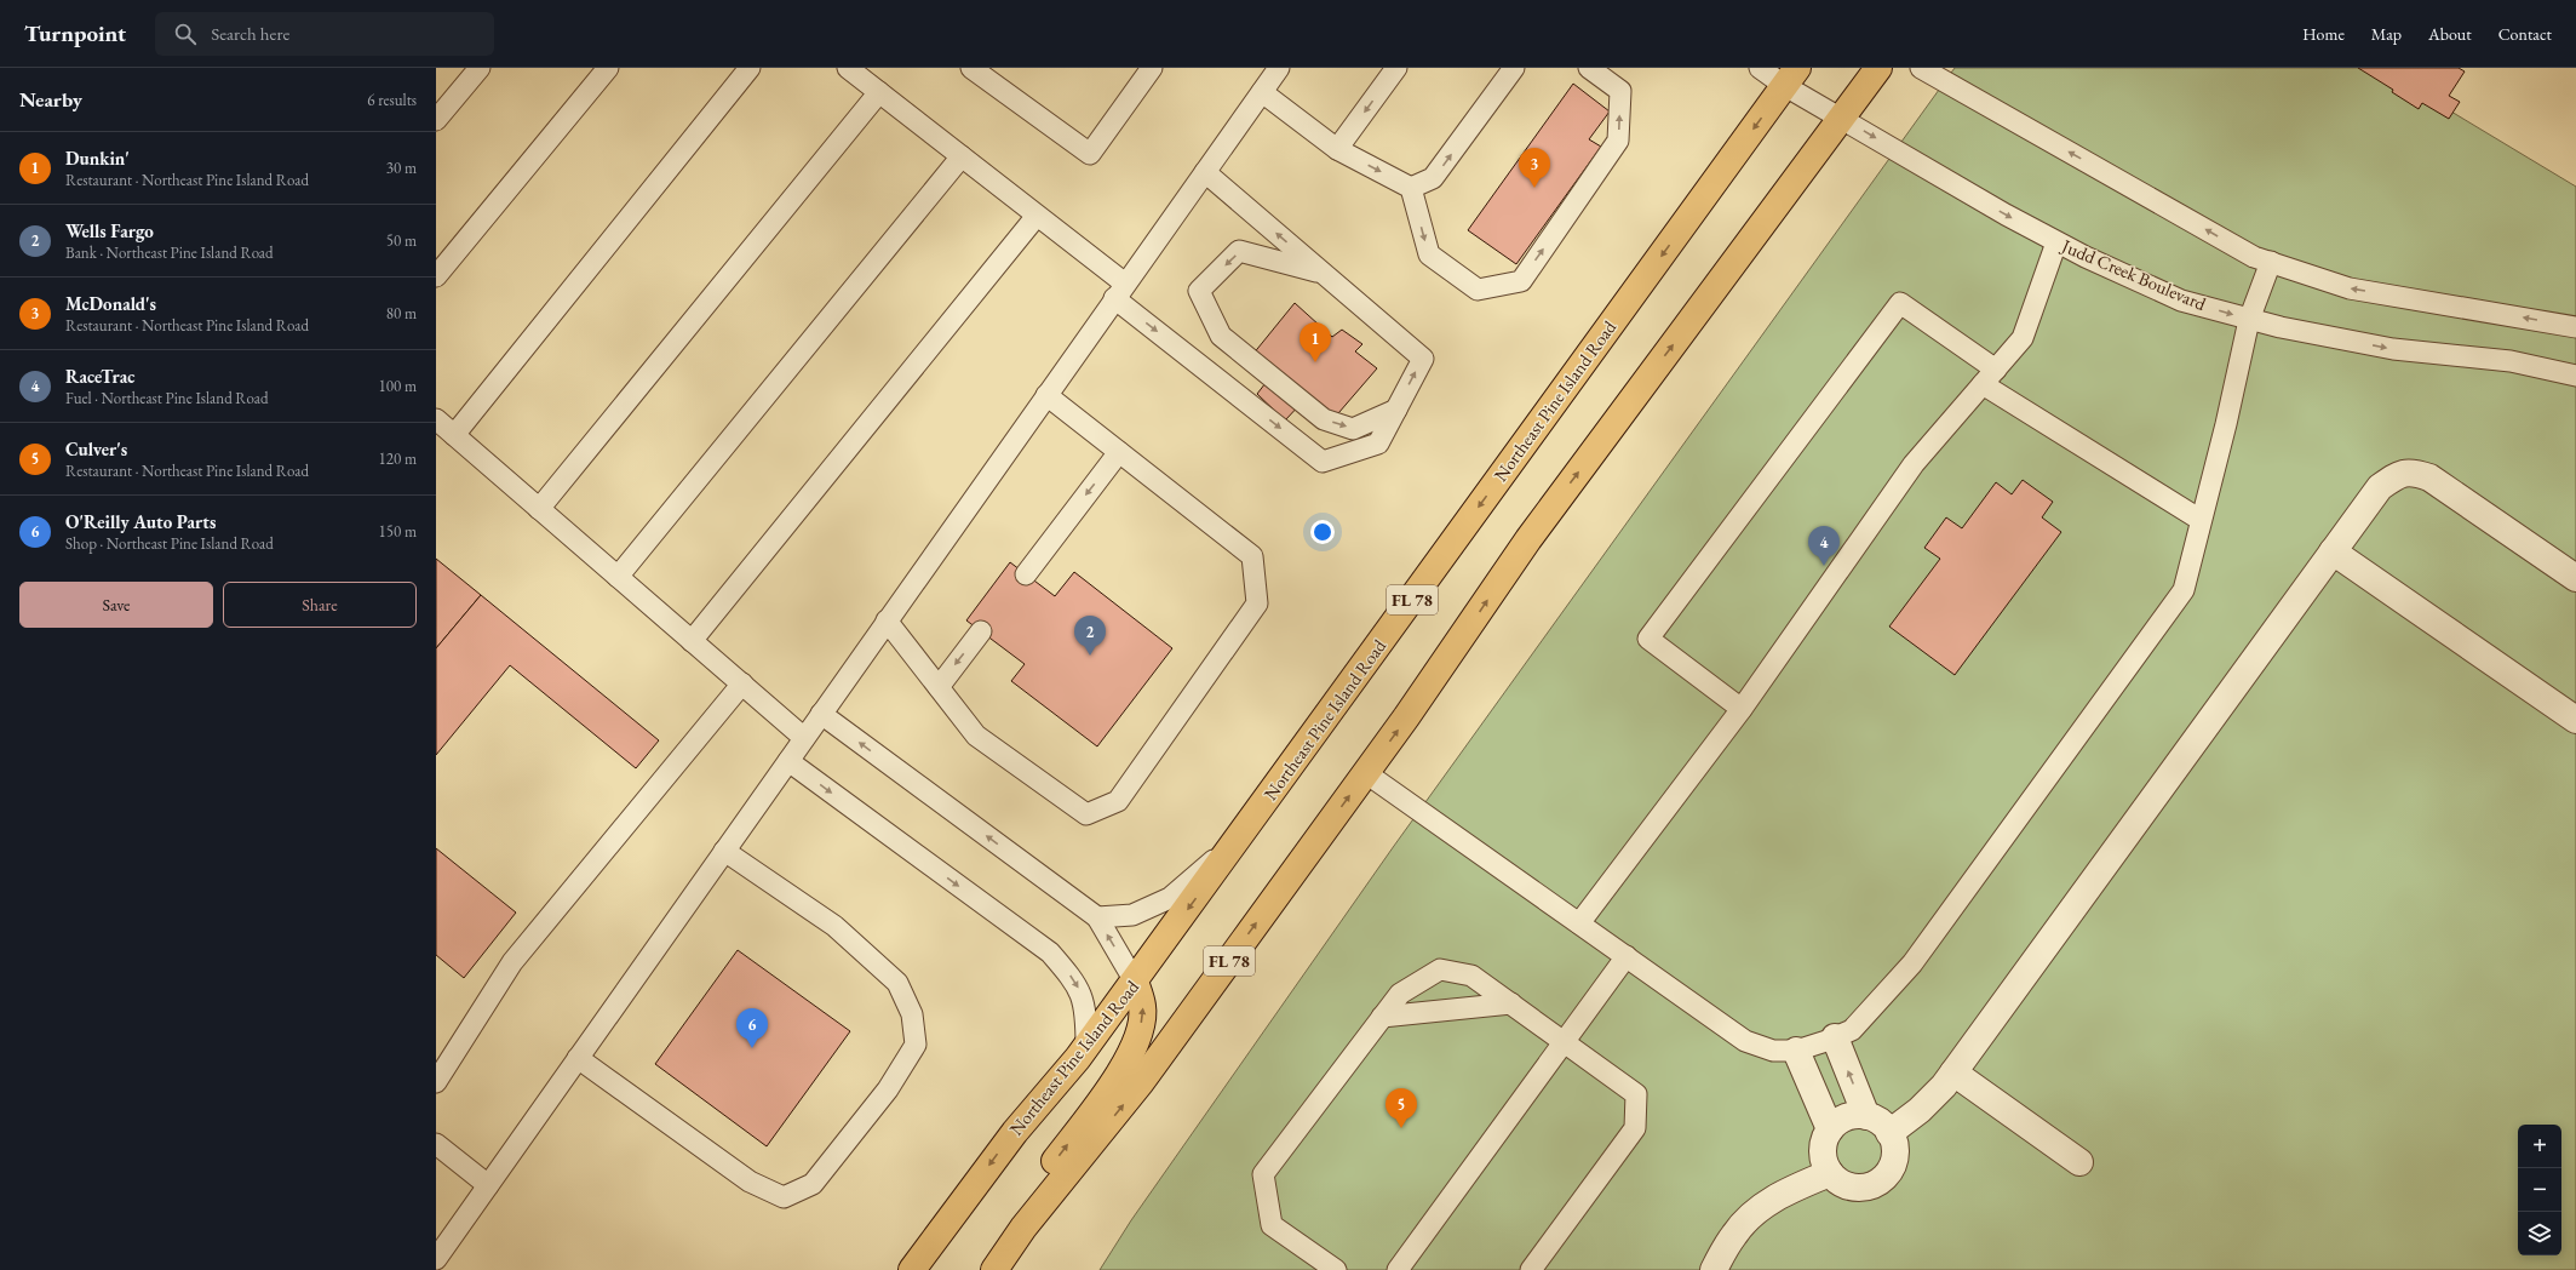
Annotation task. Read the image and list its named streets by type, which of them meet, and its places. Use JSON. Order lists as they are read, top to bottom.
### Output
{
  "streets": {
    "main road": ["Northeast Pine Island Road", "FL 78"],
    "lane": ["Judd Creek Boulevard"]
  },
  "crossings": [
    ["Judd Creek Boulevard", "Northeast Pine Island Road"],
    ["Judd Creek Boulevard", "FL 78"]
  ],
  "page": {
    "header": "Turnpoint",
    "search": "Search here",
    "nav": [
      "Home",
      "Map",
      "About",
      "Contact"
    ],
    "heading": ["Nearby", "6 results"],
    "list": [
      {
        "mark": "1",
        "name": "Dunkin'",
        "note": "Restaurant · Northeast Pine Island Road",
        "value": "30 m"
      },
      {
        "mark": "2",
        "name": "Wells Fargo",
        "note": "Bank · Northeast Pine Island Road",
        "value": "50 m"
      },
      {
        "mark": "3",
        "name": "McDonald's",
        "note": "Restaurant · Northeast Pine Island Road",
        "value": "80 m"
      },
      {
        "mark": "4",
        "name": "RaceTrac",
        "note": "Fuel · Northeast Pine Island Road",
        "value": "100 m"
      },
      {
        "mark": "5",
        "name": "Culver's",
        "note": "Restaurant · Northeast Pine Island Road",
        "value": "120 m"
      },
      {
        "mark": "6",
        "name": "O'Reilly Auto Parts",
        "note": "Shop · Northeast Pine Island Road",
        "value": "150 m"
      }
    ],
    "pins": [
      "3",
      "1",
      "4",
      "2",
      "6",
      "5"
    ],
    "buttons": ["Save", "Share"],
    "map_buttons": ["+", "−"]
  }
}
